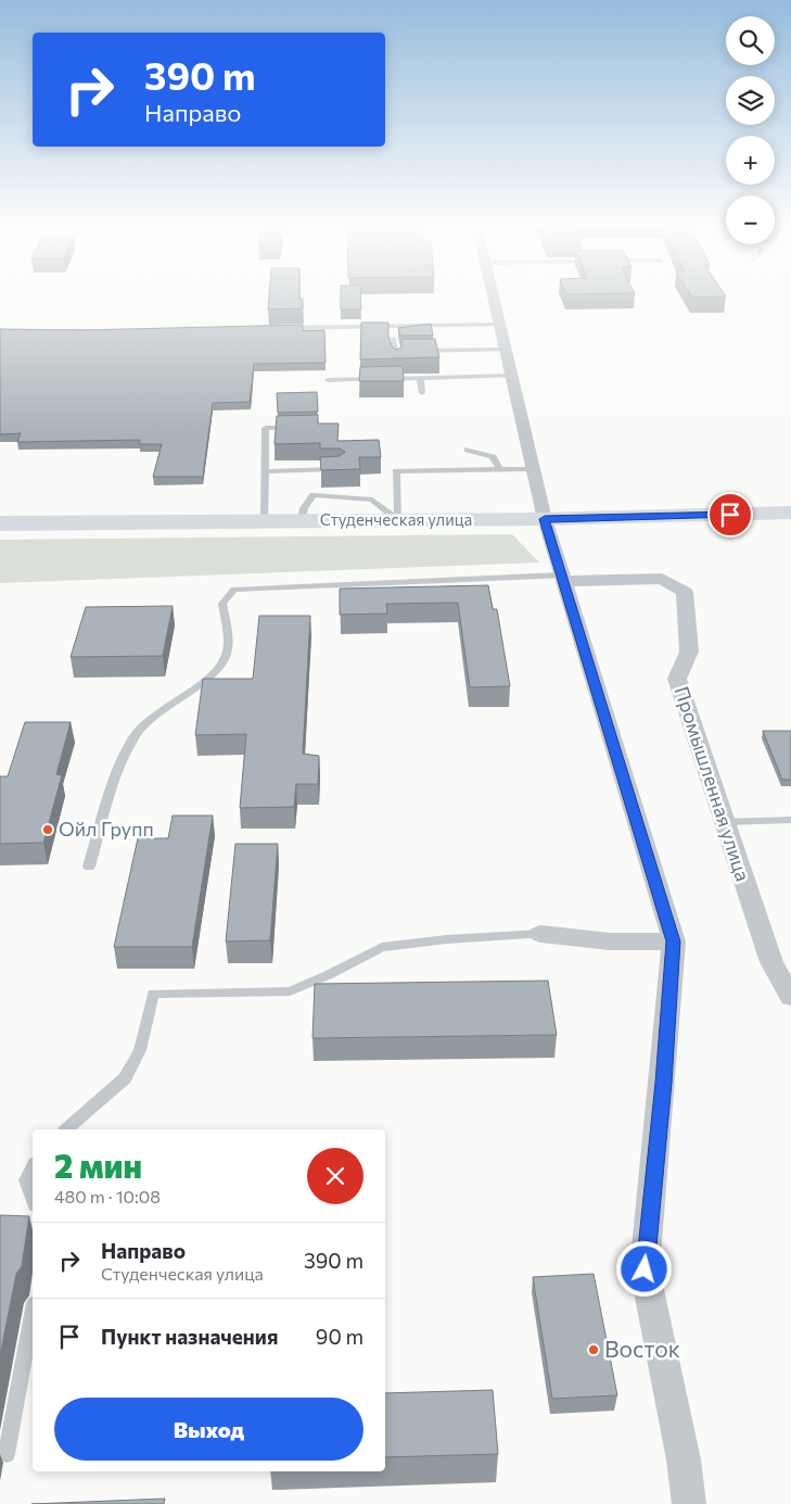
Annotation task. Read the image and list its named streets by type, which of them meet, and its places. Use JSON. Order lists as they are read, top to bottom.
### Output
{
  "streets": {
    "main road": ["Студенческая улица"],
    "street": ["Промышленная улица"]
  },
  "places": ["Ойл Групп", "Восток"],
  "page": {
    "map_buttons": ["+", "−"],
    "turn": ["390 m", "Направо"],
    "heading": ["2 мин", "480 m · 10:08"],
    "list": [
      {
        "name": "Направо",
        "note": "Студенческая улица",
        "value": "390 m"
      },
      {
        "name": "Пункт назначения",
        "value": "90 m"
      }
    ],
    "buttons": "Выход"
  }
}
